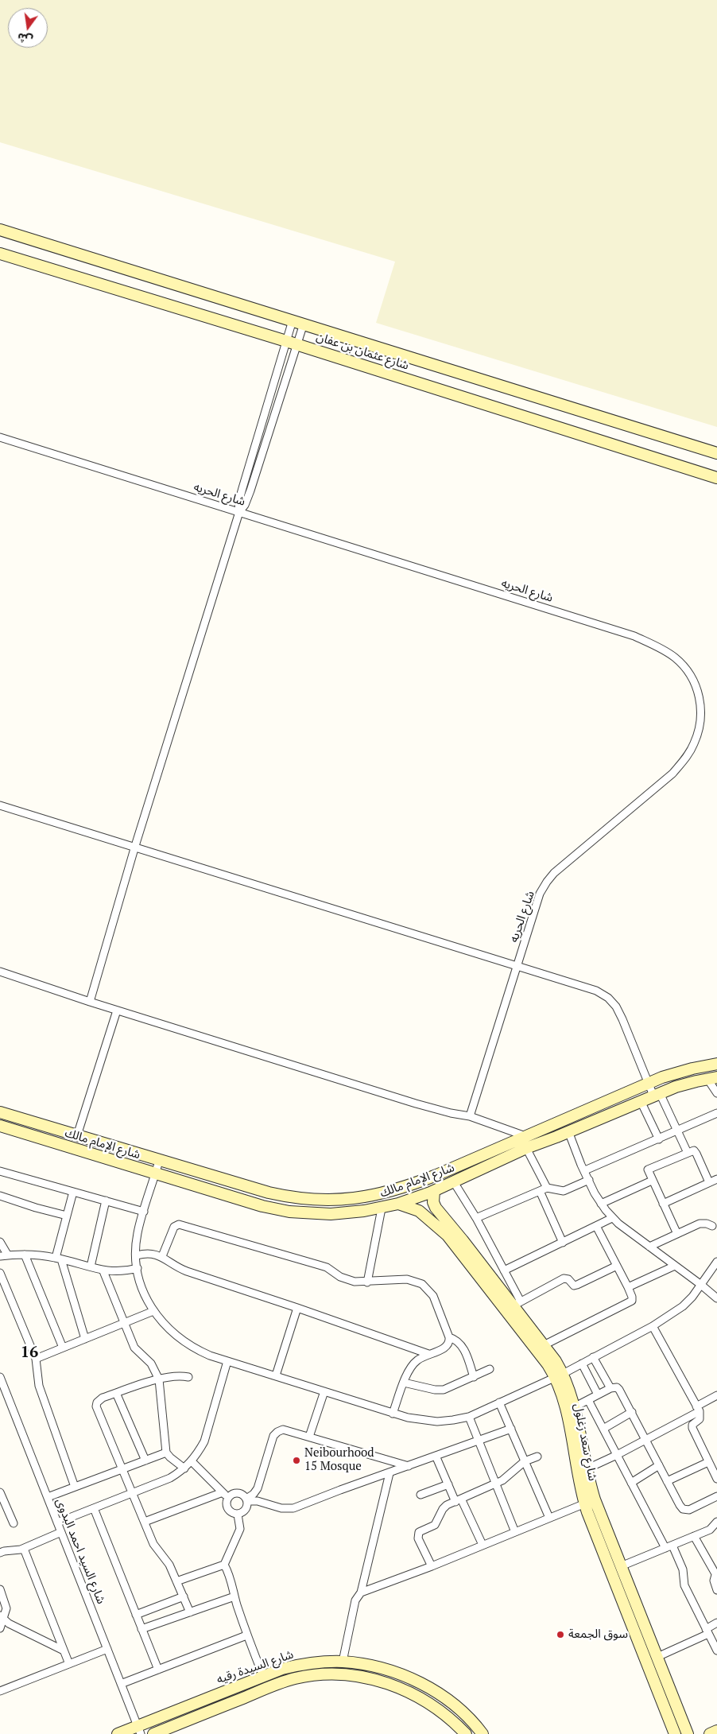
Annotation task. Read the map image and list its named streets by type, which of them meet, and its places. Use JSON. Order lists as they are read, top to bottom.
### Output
{
  "streets": {
    "street": [
      "شارع عثمان بن عفان",
      "شارع الحريه",
      "شارع الإمام مالك",
      "شارع سعد زغلول",
      "شارع السيد احمد البدوى",
      "شارع السيدة رقيه"
    ]
  },
  "crossings": [
    ["شارع الإمام مالك", "شارع سعد زغلول"],
    ["شارع السيد احمد البدوى", "شارع السيدة رقيه"]
  ],
  "districts": ["16"],
  "places": ["Neibourhood 15 Mosque", "سوق الجمعة"],
  "north": "bottom"
}
